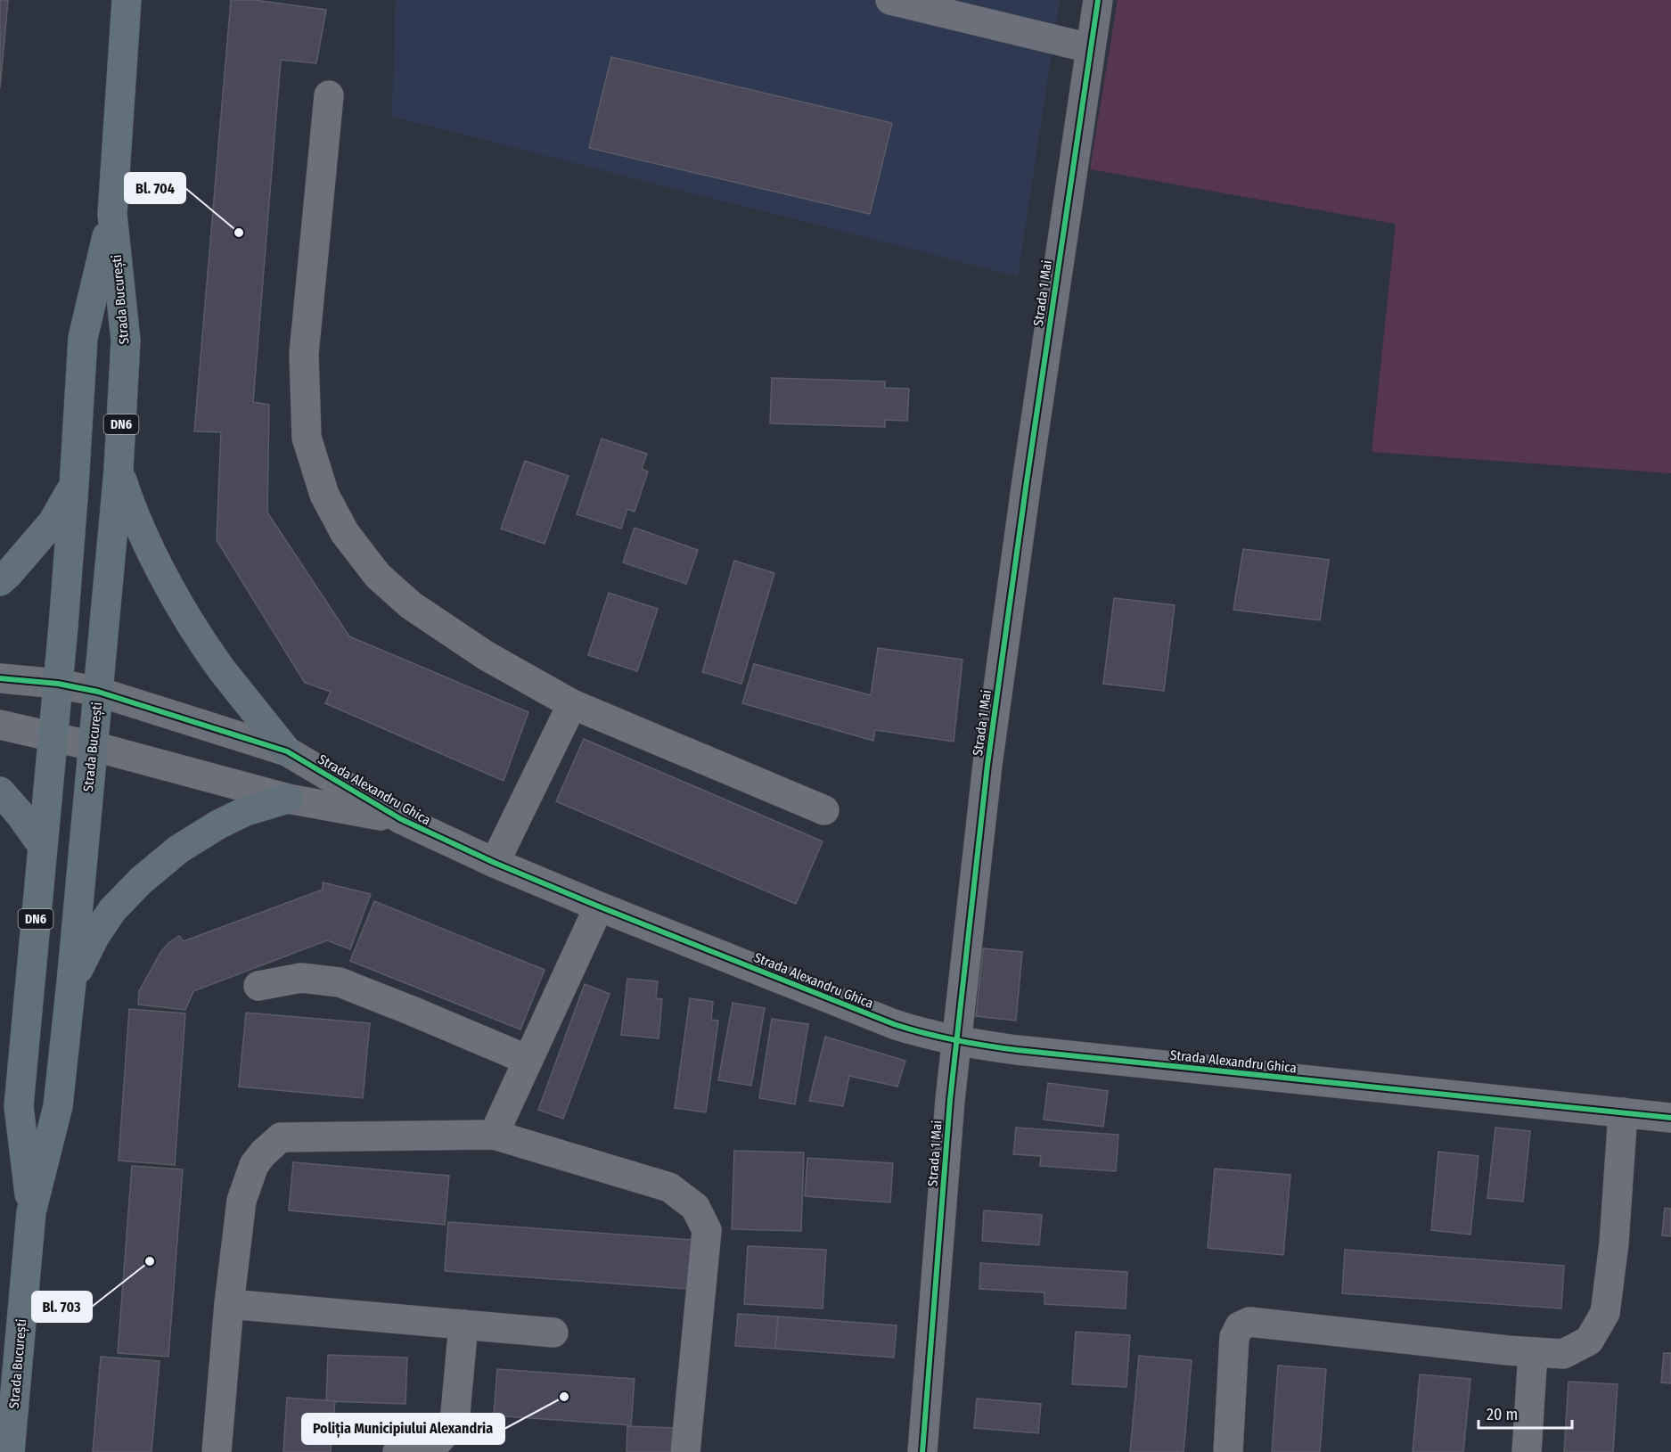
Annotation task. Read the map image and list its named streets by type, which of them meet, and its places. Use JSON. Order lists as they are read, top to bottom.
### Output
{
  "streets": {
    "main road": ["Strada București", "DN6"],
    "street": ["Strada 1 Mai", "Strada Alexandru Ghica"]
  },
  "crossings": [
    ["Strada 1 Mai", "Strada Alexandru Ghica"],
    ["Strada București", "Strada Alexandru Ghica"]
  ],
  "places": ["Bl. 704", "Bl. 703", "Poliția Municipiului Alexandria"],
  "scale_bar": "20 m"
}
